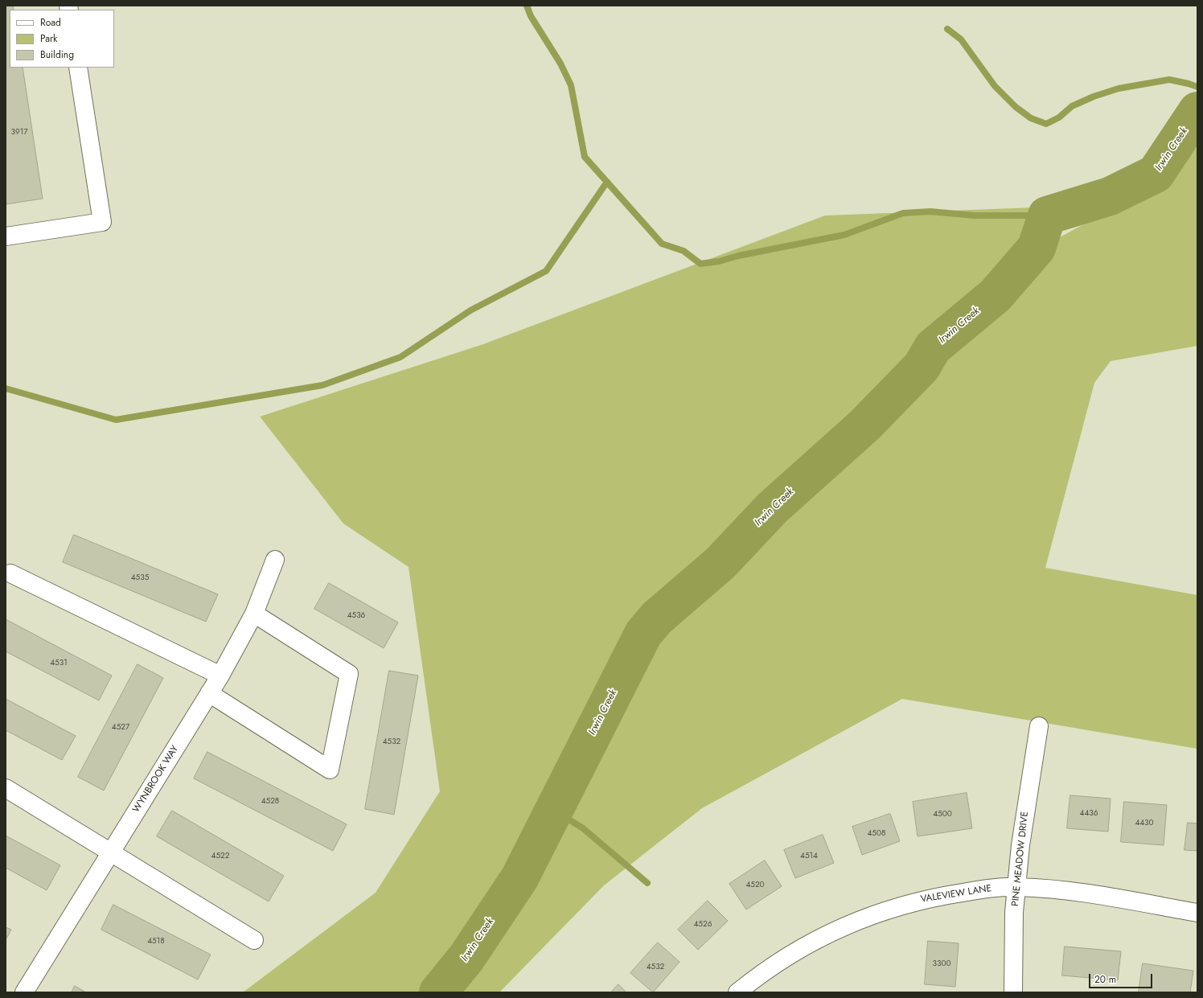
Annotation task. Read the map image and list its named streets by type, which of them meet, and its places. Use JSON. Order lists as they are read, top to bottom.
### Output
{
  "streets": {
    "street": ["WYNBROOK WAY", "PINE MEADOW DRIVE", "VALEVIEW LANE"]
  },
  "crossings": [
    ["PINE MEADOW DRIVE", "VALEVIEW LANE"]
  ],
  "water": ["Irwin Creek"],
  "house_numbers": [
    "3917",
    "4535",
    "4536",
    "4531",
    "4527",
    "4532",
    "4528",
    "4436",
    "4500",
    "4430",
    "4508",
    "4522",
    "4514",
    "4520",
    "4526",
    "4518",
    "3300",
    "4532"
  ],
  "legend": ["Road", "Park", "Building"],
  "scale_bar": "20 m"
}
